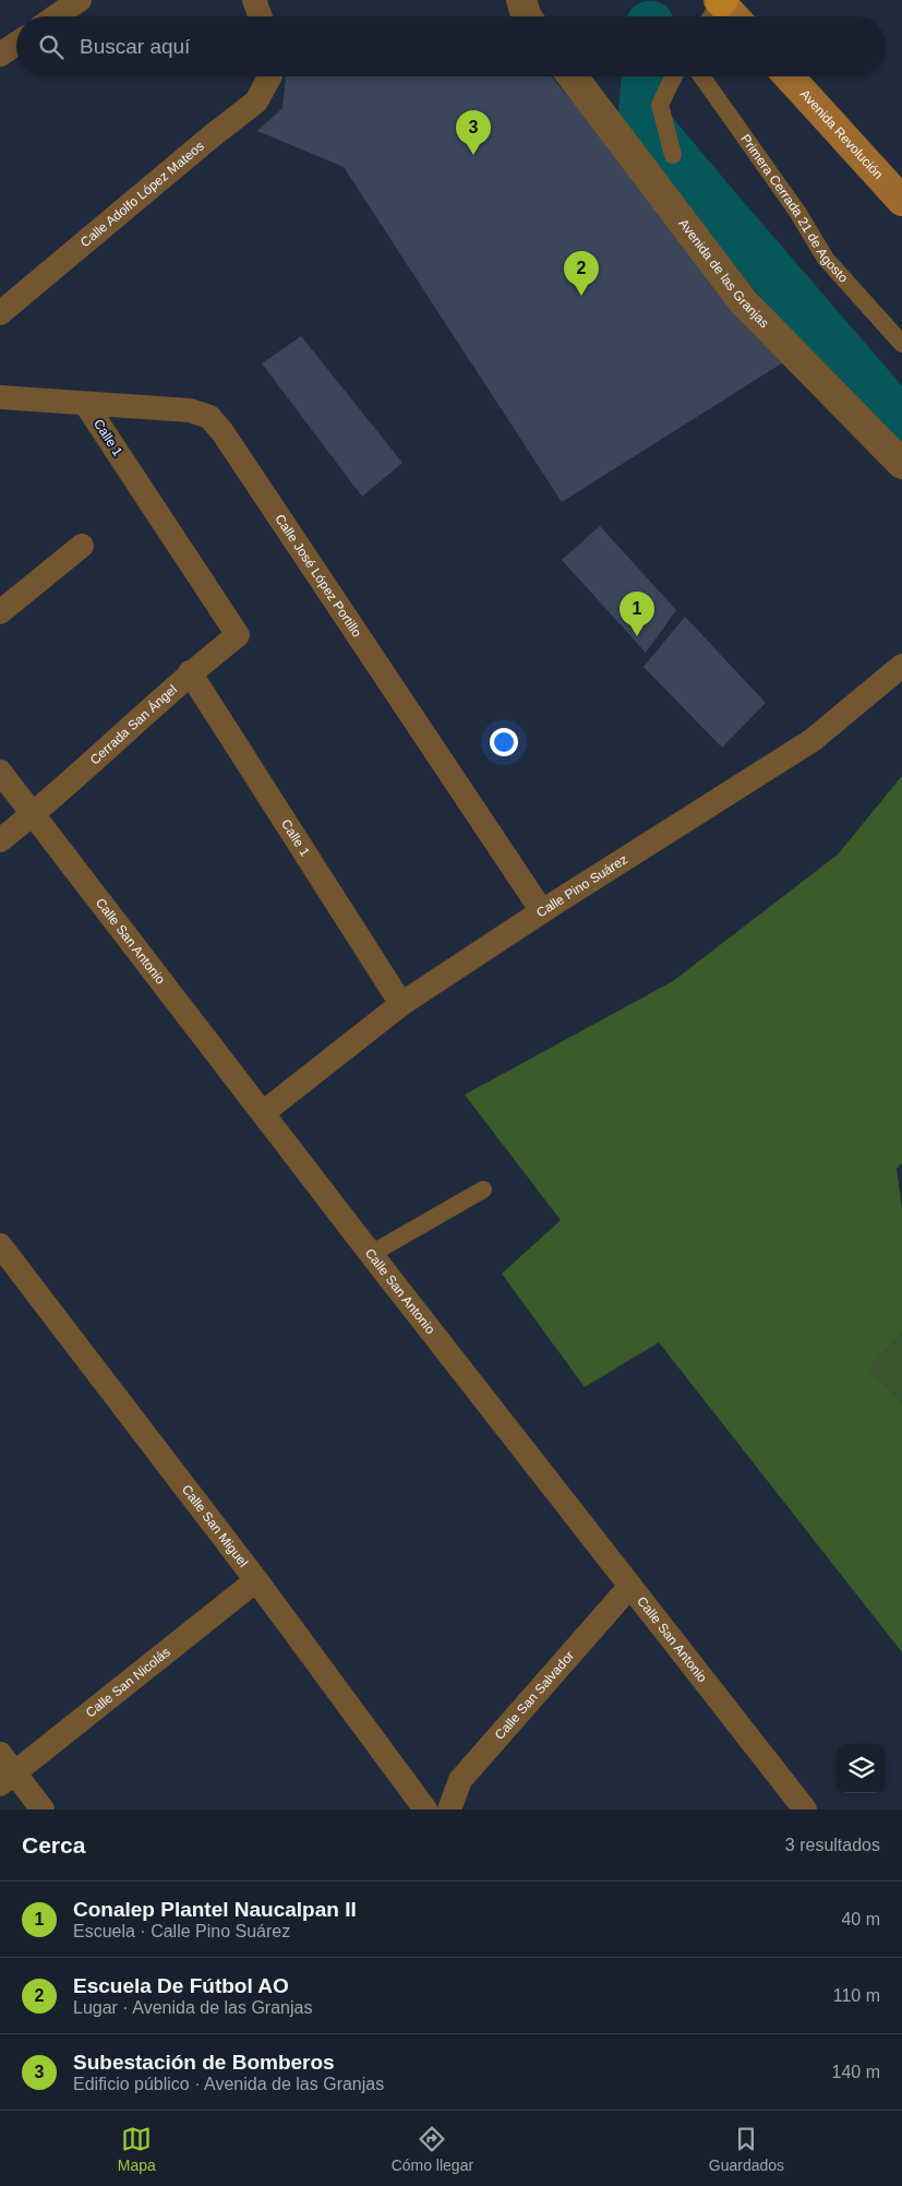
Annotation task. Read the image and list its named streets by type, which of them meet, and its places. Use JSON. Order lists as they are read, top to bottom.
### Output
{
  "streets": {
    "main road": ["Avenida Revolución"],
    "street": [
      "Calle Adolfo López Mateos",
      "Primera Cerrada 21 de Agosto",
      "Avenida de las Granjas",
      "Calle 1",
      "Calle José López Portillo",
      "Cerrada San Ángel",
      "Calle Pino Suárez",
      "Calle San Antonio",
      "Calle San Miguel",
      "Calle San Nicolás",
      "Calle San Salvador"
    ]
  },
  "crossings": [
    ["Calle 1", "Calle José López Portillo"],
    ["Calle 1", "Cerrada San Ángel"],
    ["Calle 1", "Calle Pino Suárez"],
    ["Calle José López Portillo", "Calle Pino Suárez"],
    ["Cerrada San Ángel", "Calle San Antonio"],
    ["Calle Pino Suárez", "Calle San Antonio"],
    ["Calle San Antonio", "Calle San Salvador"],
    ["Calle San Miguel", "Calle San Nicolás"]
  ],
  "page": {
    "search": "Buscar aquí",
    "pins": ["3", "2", "1"],
    "heading": ["Cerca", "3 resultados"],
    "list": [
      {
        "mark": "1",
        "name": "Conalep Plantel Naucalpan II",
        "note": "Escuela · Calle Pino Suárez",
        "value": "40 m"
      },
      {
        "mark": "2",
        "name": "Escuela De Fútbol AO",
        "note": "Lugar · Avenida de las Granjas",
        "value": "110 m"
      },
      {
        "mark": "3",
        "name": "Subestación de Bomberos",
        "note": "Edificio público · Avenida de las Granjas",
        "value": "140 m"
      }
    ],
    "nav": ["Mapa", "Cómo llegar", "Guardados"]
  }
}
